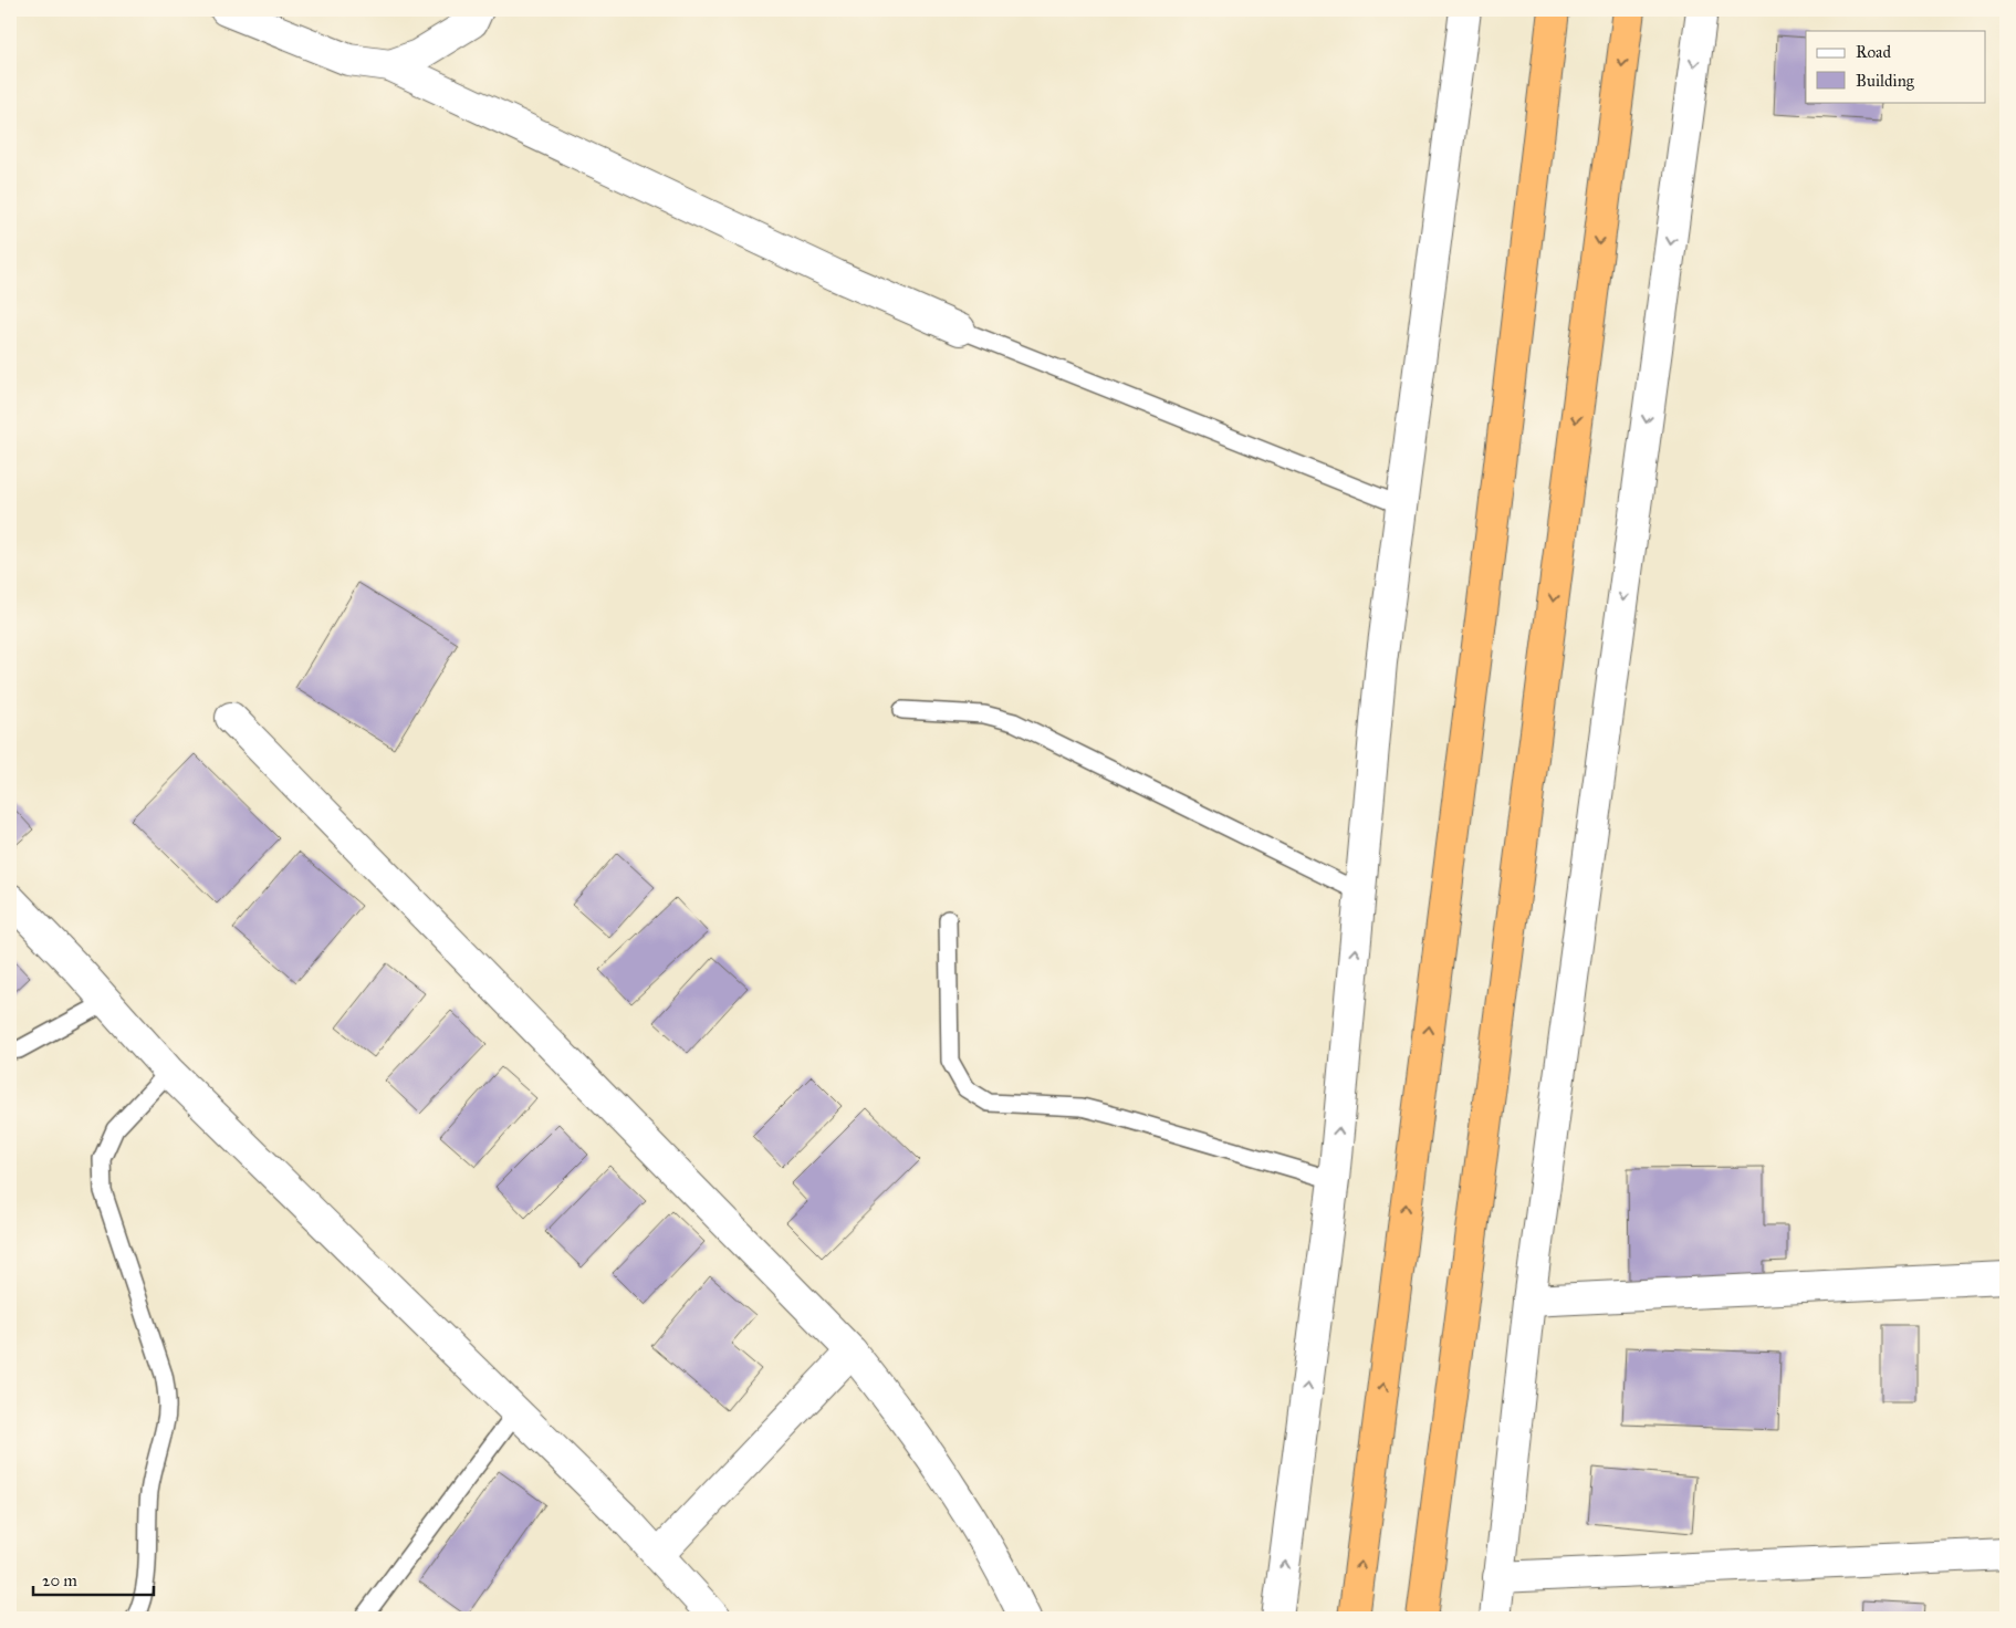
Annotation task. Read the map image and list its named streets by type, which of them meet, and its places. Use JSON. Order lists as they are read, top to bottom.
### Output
{
  "legend": ["Road", "Building"],
  "scale_bar": "20 m"
}
